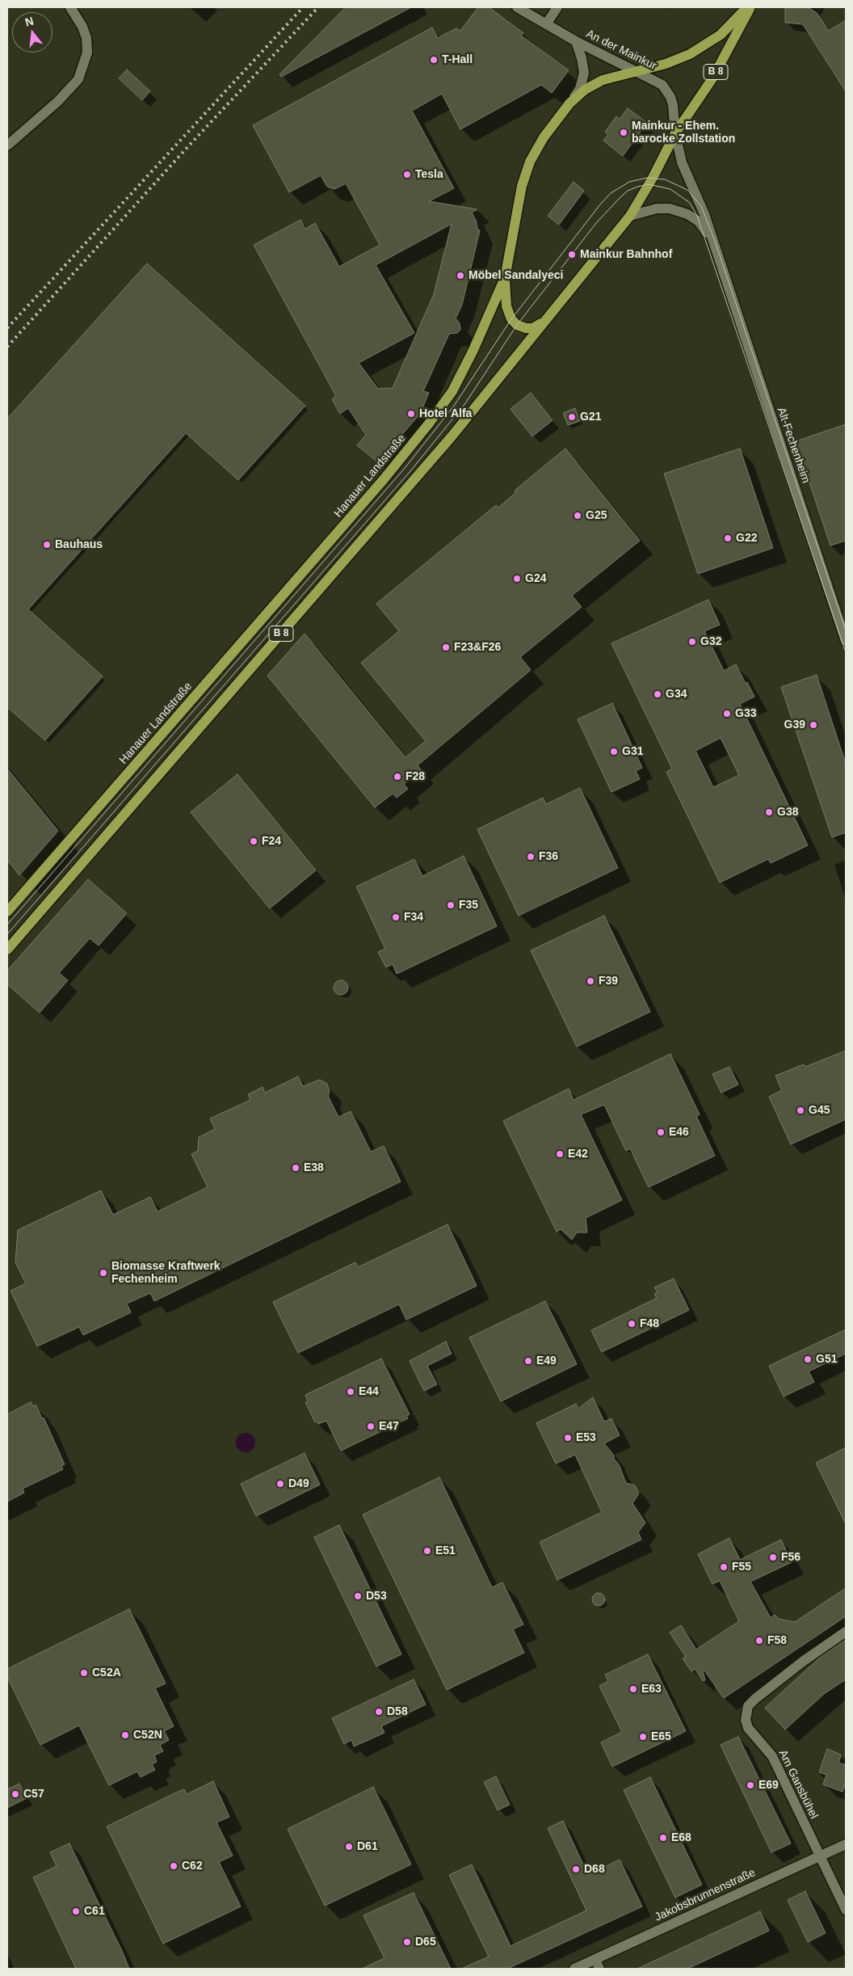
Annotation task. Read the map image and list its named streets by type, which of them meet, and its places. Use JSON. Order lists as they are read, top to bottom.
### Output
{
  "streets": {
    "main road": ["B 8", "Hanauer Landstraße"],
    "street": [
      "An der Mainkur",
      "Alt-Fechenheim",
      "Am Gansbühel",
      "Jakobsbrunnenstraße"
    ]
  },
  "crossings": [
    ["An der Mainkur", "B 8"],
    ["An der Mainkur", "Alt-Fechenheim"],
    ["An der Mainkur", "Hanauer Landstraße"],
    ["B 8", "Alt-Fechenheim"],
    ["Am Gansbühel", "Jakobsbrunnenstraße"]
  ],
  "places": [
    "T-Hall",
    "Mainkur - Ehem. barocke Zollstation",
    "Tesla",
    "Mainkur Bahnhof",
    "Möbel Sandalyeci",
    "Hotel Alfa",
    "G21",
    "G25",
    "G22",
    "Bauhaus",
    "G24",
    "G32",
    "F23&F26",
    "G34",
    "G33",
    "G39",
    "G31",
    "F28",
    "G38",
    "F24",
    "F36",
    "F35",
    "F34",
    "F39",
    "G45",
    "E46",
    "E42",
    "E38",
    "Biomasse Kraftwerk Fechenheim",
    "F48",
    "G51",
    "E49",
    "E44",
    "E47",
    "E53",
    "D49",
    "E51",
    "F56",
    "F55",
    "D53",
    "F58",
    "C52A",
    "E63",
    "D58",
    "C52N",
    "E65",
    "E69",
    "C57",
    "E68",
    "D61",
    "C62",
    "D68",
    "C61",
    "D65"
  ],
  "north": "top"
}
